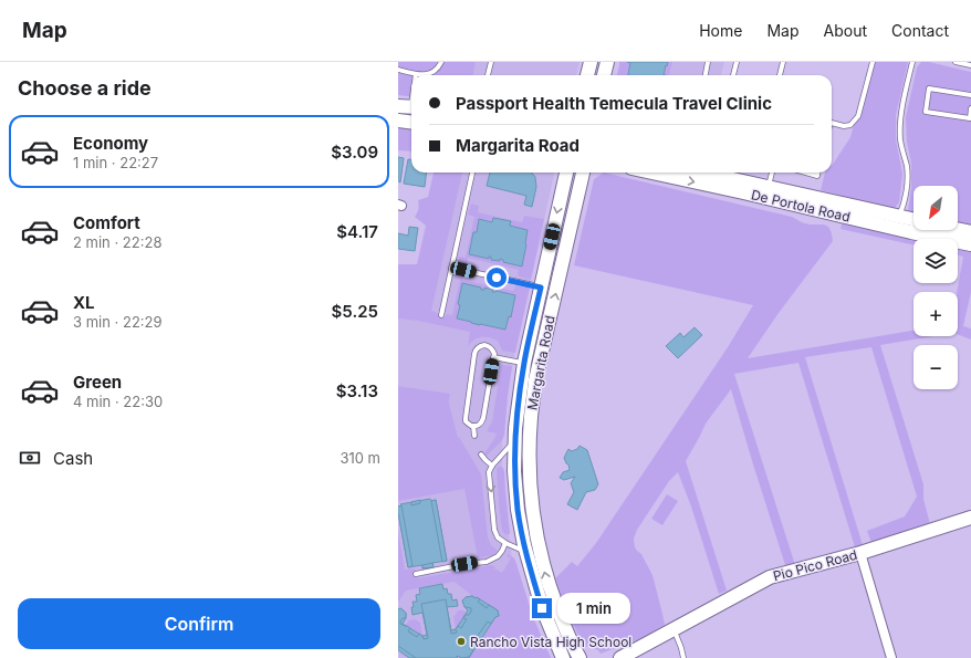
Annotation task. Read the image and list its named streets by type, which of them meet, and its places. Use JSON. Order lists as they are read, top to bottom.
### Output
{
  "streets": {
    "main road": ["De Portola Road", "Margarita Road", "Pio Pico Road"]
  },
  "places": ["Rancho Vista High School"],
  "north": "bottom left",
  "page": {
    "header": "Map",
    "nav": [
      "Home",
      "Map",
      "About",
      "Contact"
    ],
    "heading": "Choose a ride",
    "banner": ["Passport Health Temecula Travel Clinic", "Margarita Road"],
    "list": [
      {
        "name": "Economy",
        "note": "1 min · 22:27",
        "value": "$3.09"
      },
      {
        "name": "Comfort",
        "note": "2 min · 22:28",
        "value": "$4.17"
      },
      {
        "name": "XL",
        "note": "3 min · 22:29",
        "value": "$5.25"
      },
      {
        "name": "Green",
        "note": "4 min · 22:30",
        "value": "$3.13"
      }
    ],
    "map_buttons": ["+", "−"],
    "pay": ["Cash", "310 m"],
    "buttons": "Confirm",
    "bubble": "1 min"
  }
}
